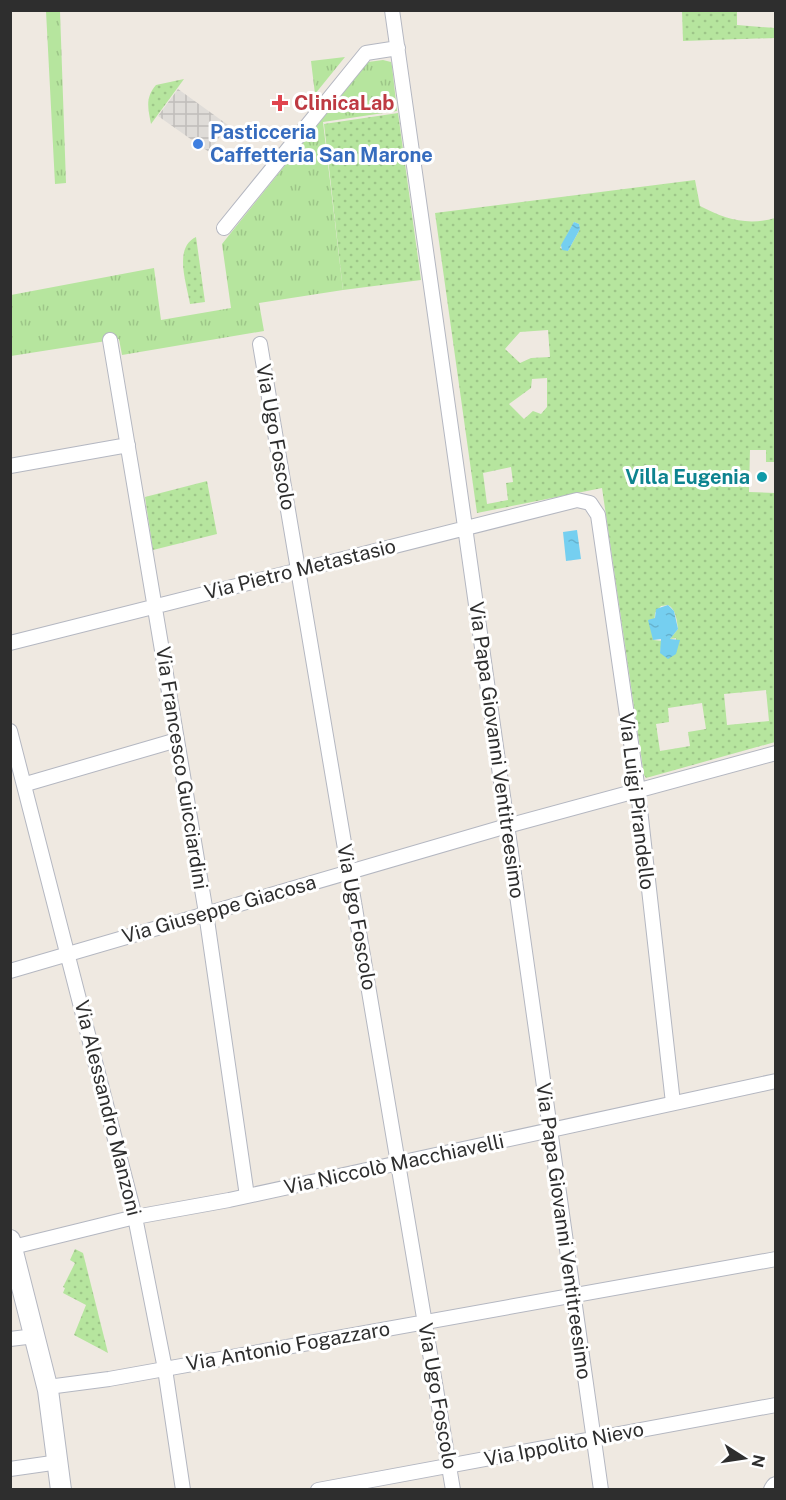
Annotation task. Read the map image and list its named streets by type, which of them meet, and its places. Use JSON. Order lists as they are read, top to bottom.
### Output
{
  "streets": {
    "street": [
      "Via Ugo Foscolo",
      "Via Pietro Metastasio",
      "Via Papa Giovanni Ventitreesimo",
      "Via Francesco Guicciardini",
      "Via Luigi Pirandello",
      "Via Giuseppe Giacosa",
      "Via Alessandro Manzoni",
      "Via Niccolò Macchiavelli",
      "Via Antonio Fogazzaro",
      "Via Ippolito Nievo"
    ]
  },
  "crossings": [
    ["Via Ugo Foscolo", "Via Pietro Metastasio"],
    ["Via Ugo Foscolo", "Via Giuseppe Giacosa"],
    ["Via Ugo Foscolo", "Via Niccolò Macchiavelli"],
    ["Via Ugo Foscolo", "Via Antonio Fogazzaro"],
    ["Via Ugo Foscolo", "Via Ippolito Nievo"],
    ["Via Pietro Metastasio", "Via Papa Giovanni Ventitreesimo"],
    ["Via Pietro Metastasio", "Via Francesco Guicciardini"],
    ["Via Pietro Metastasio", "Via Luigi Pirandello"],
    ["Via Papa Giovanni Ventitreesimo", "Via Giuseppe Giacosa"],
    ["Via Papa Giovanni Ventitreesimo", "Via Niccolò Macchiavelli"],
    ["Via Papa Giovanni Ventitreesimo", "Via Antonio Fogazzaro"],
    ["Via Papa Giovanni Ventitreesimo", "Via Ippolito Nievo"],
    ["Via Francesco Guicciardini", "Via Giuseppe Giacosa"],
    ["Via Francesco Guicciardini", "Via Niccolò Macchiavelli"],
    ["Via Luigi Pirandello", "Via Giuseppe Giacosa"],
    ["Via Luigi Pirandello", "Via Niccolò Macchiavelli"],
    ["Via Giuseppe Giacosa", "Via Alessandro Manzoni"],
    ["Via Alessandro Manzoni", "Via Niccolò Macchiavelli"],
    ["Via Alessandro Manzoni", "Via Antonio Fogazzaro"]
  ],
  "places": {
    "health": ["ClinicaLab"],
    "other": ["Pasticceria Caffetteria San Marone", "Villa Eugenia"]
  },
  "north": "right"
}
